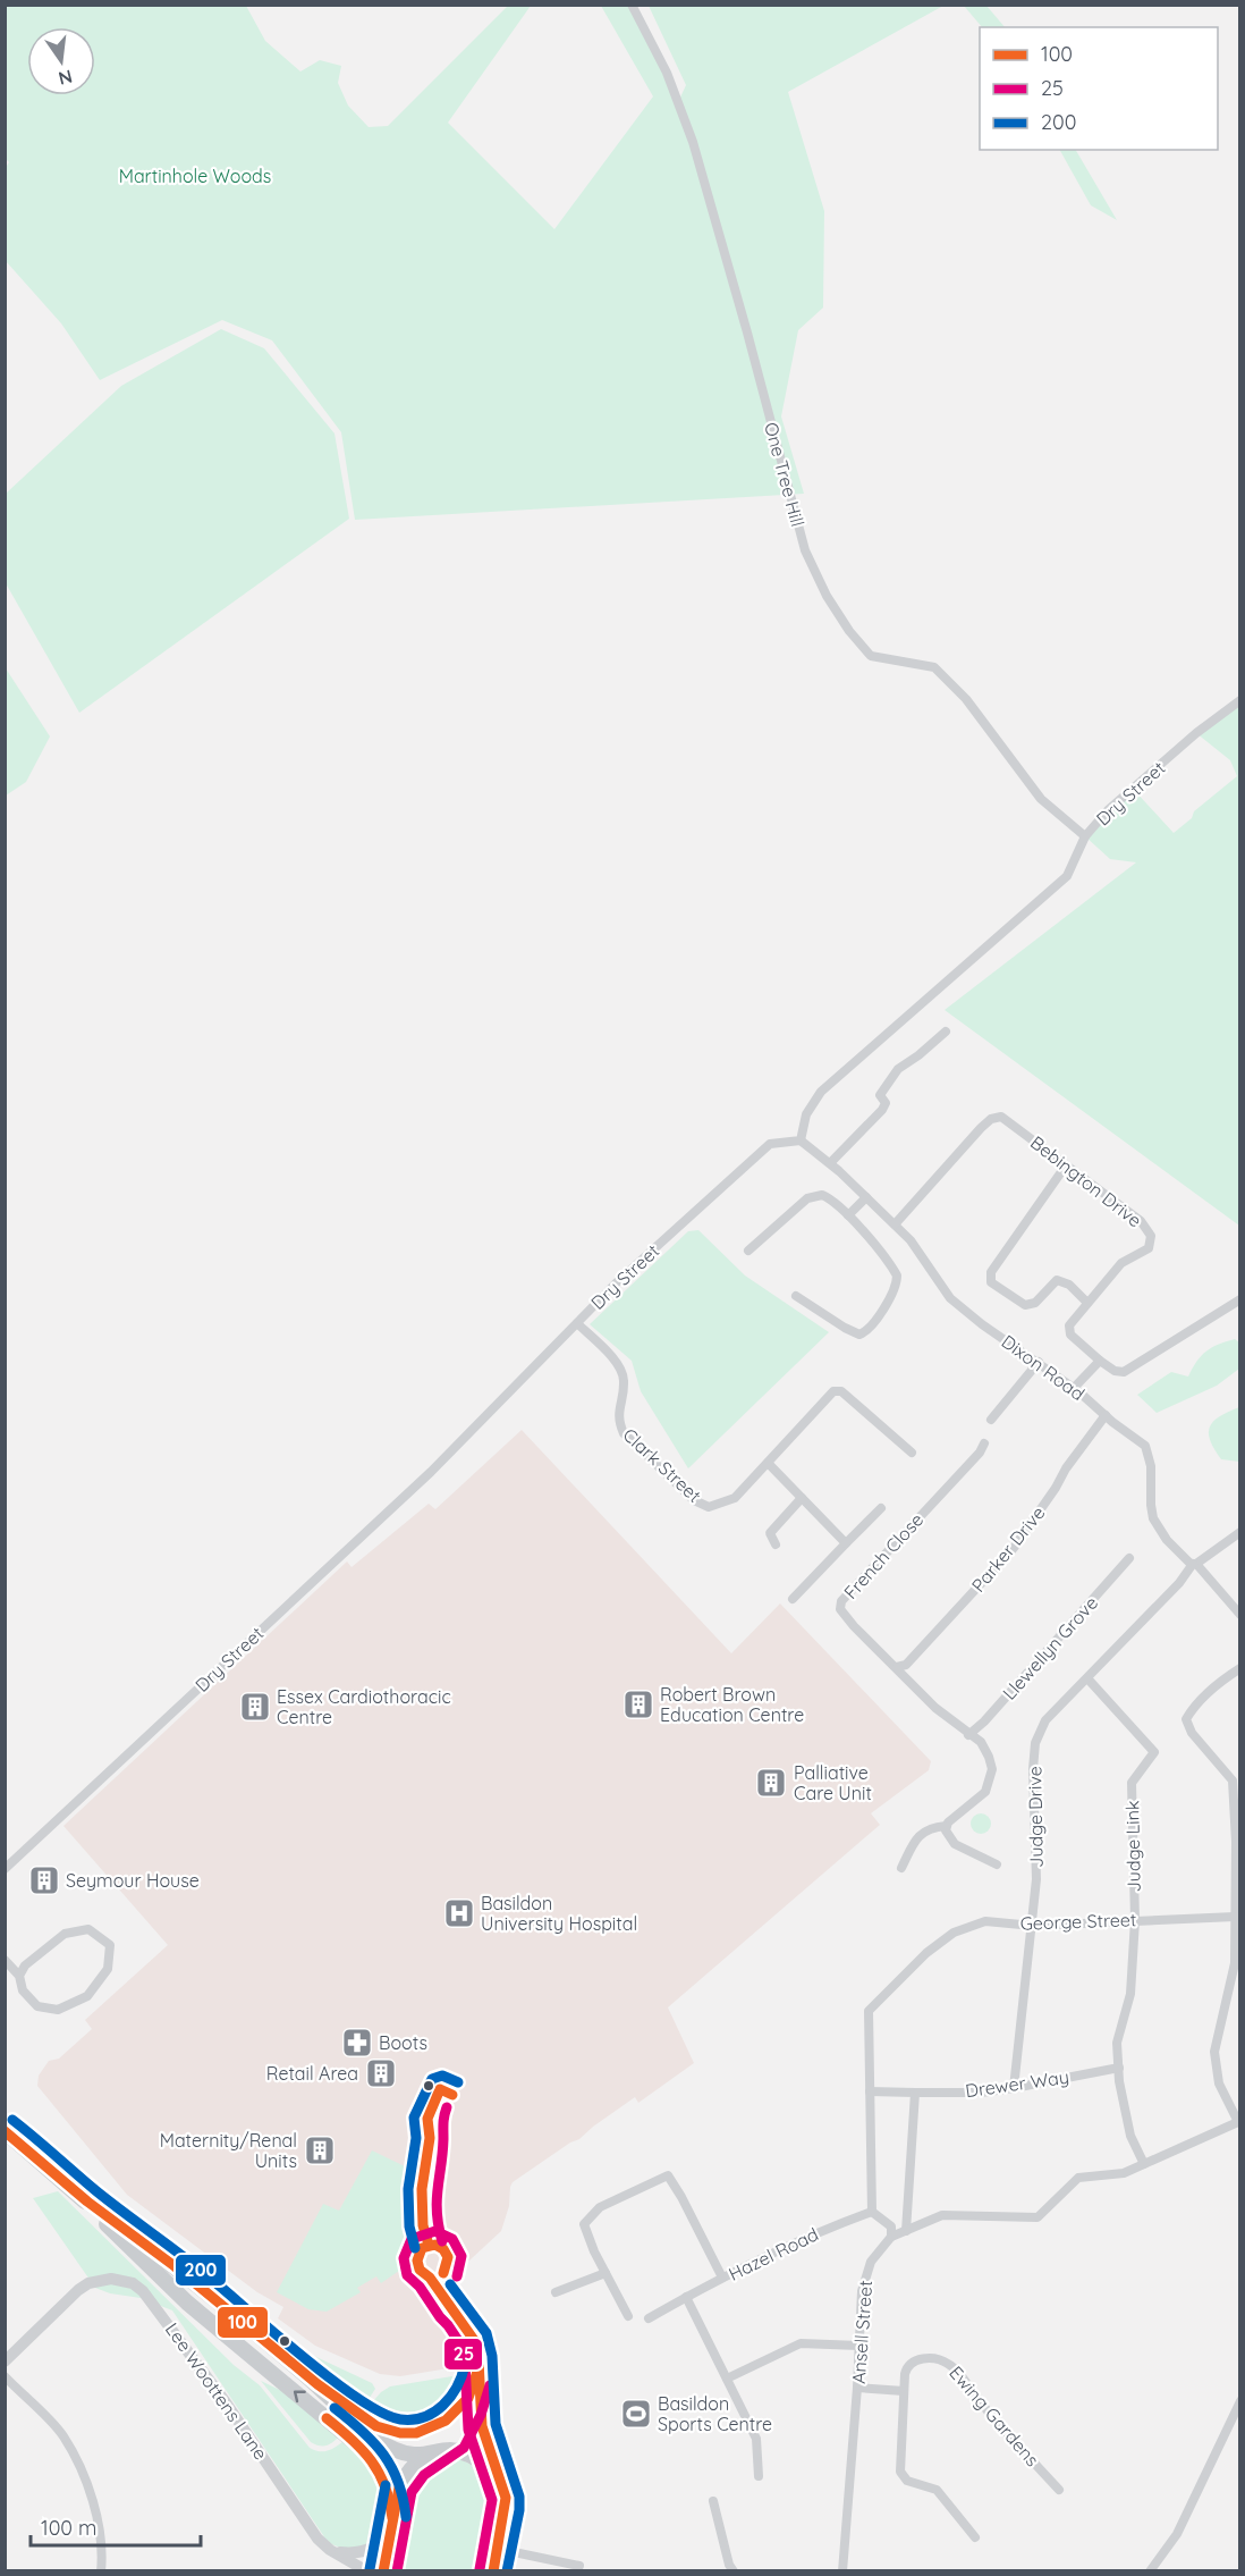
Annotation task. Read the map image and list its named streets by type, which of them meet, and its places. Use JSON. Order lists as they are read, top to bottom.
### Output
{
  "streets": {
    "street": [
      "One Tree Hill",
      "Dry Street",
      "Bebington Drive",
      "Dixon Road",
      "Clark Street",
      "Parker Drive",
      "French Close",
      "Llewellyn Grove",
      "Judge Drive",
      "Judge Link",
      "George Street",
      "Drewer Way",
      "Hazel Road",
      "Ansell Street",
      "Lee Woottens Lane",
      "Ewing Gardens"
    ]
  },
  "crossings": [
    ["One Tree Hill", "Dry Street"],
    ["Dry Street", "Dixon Road"],
    ["Dry Street", "Clark Street"],
    ["Bebington Drive", "Dixon Road"],
    ["Dixon Road", "Parker Drive"],
    ["Dixon Road", "Judge Drive"],
    ["Parker Drive", "French Close"],
    ["Judge Drive", "Judge Link"],
    ["Judge Drive", "George Street"],
    ["Judge Drive", "Drewer Way"],
    ["Judge Link", "George Street"],
    ["Judge Link", "Drewer Way"],
    ["George Street", "Drewer Way"],
    ["George Street", "Hazel Road"]
  ],
  "parks": ["Martinhole Woods"],
  "places": {
    "building": [
      "Robert Brown Education Centre",
      "Essex Cardiothoracic Centre",
      "Palliative Care Unit",
      "Seymour House",
      "Retail Area",
      "Maternity/Renal Units"
    ],
    "hospital": ["Basildon University Hospital"],
    "pharmacy": ["Boots"],
    "sports": ["Basildon Sports Centre"]
  },
  "lines": ["transit line 200", "transit line 100", "transit line 25"],
  "legend": ["100", "25", "200"],
  "scale_bar": "100 m",
  "north": "bottom"
}
